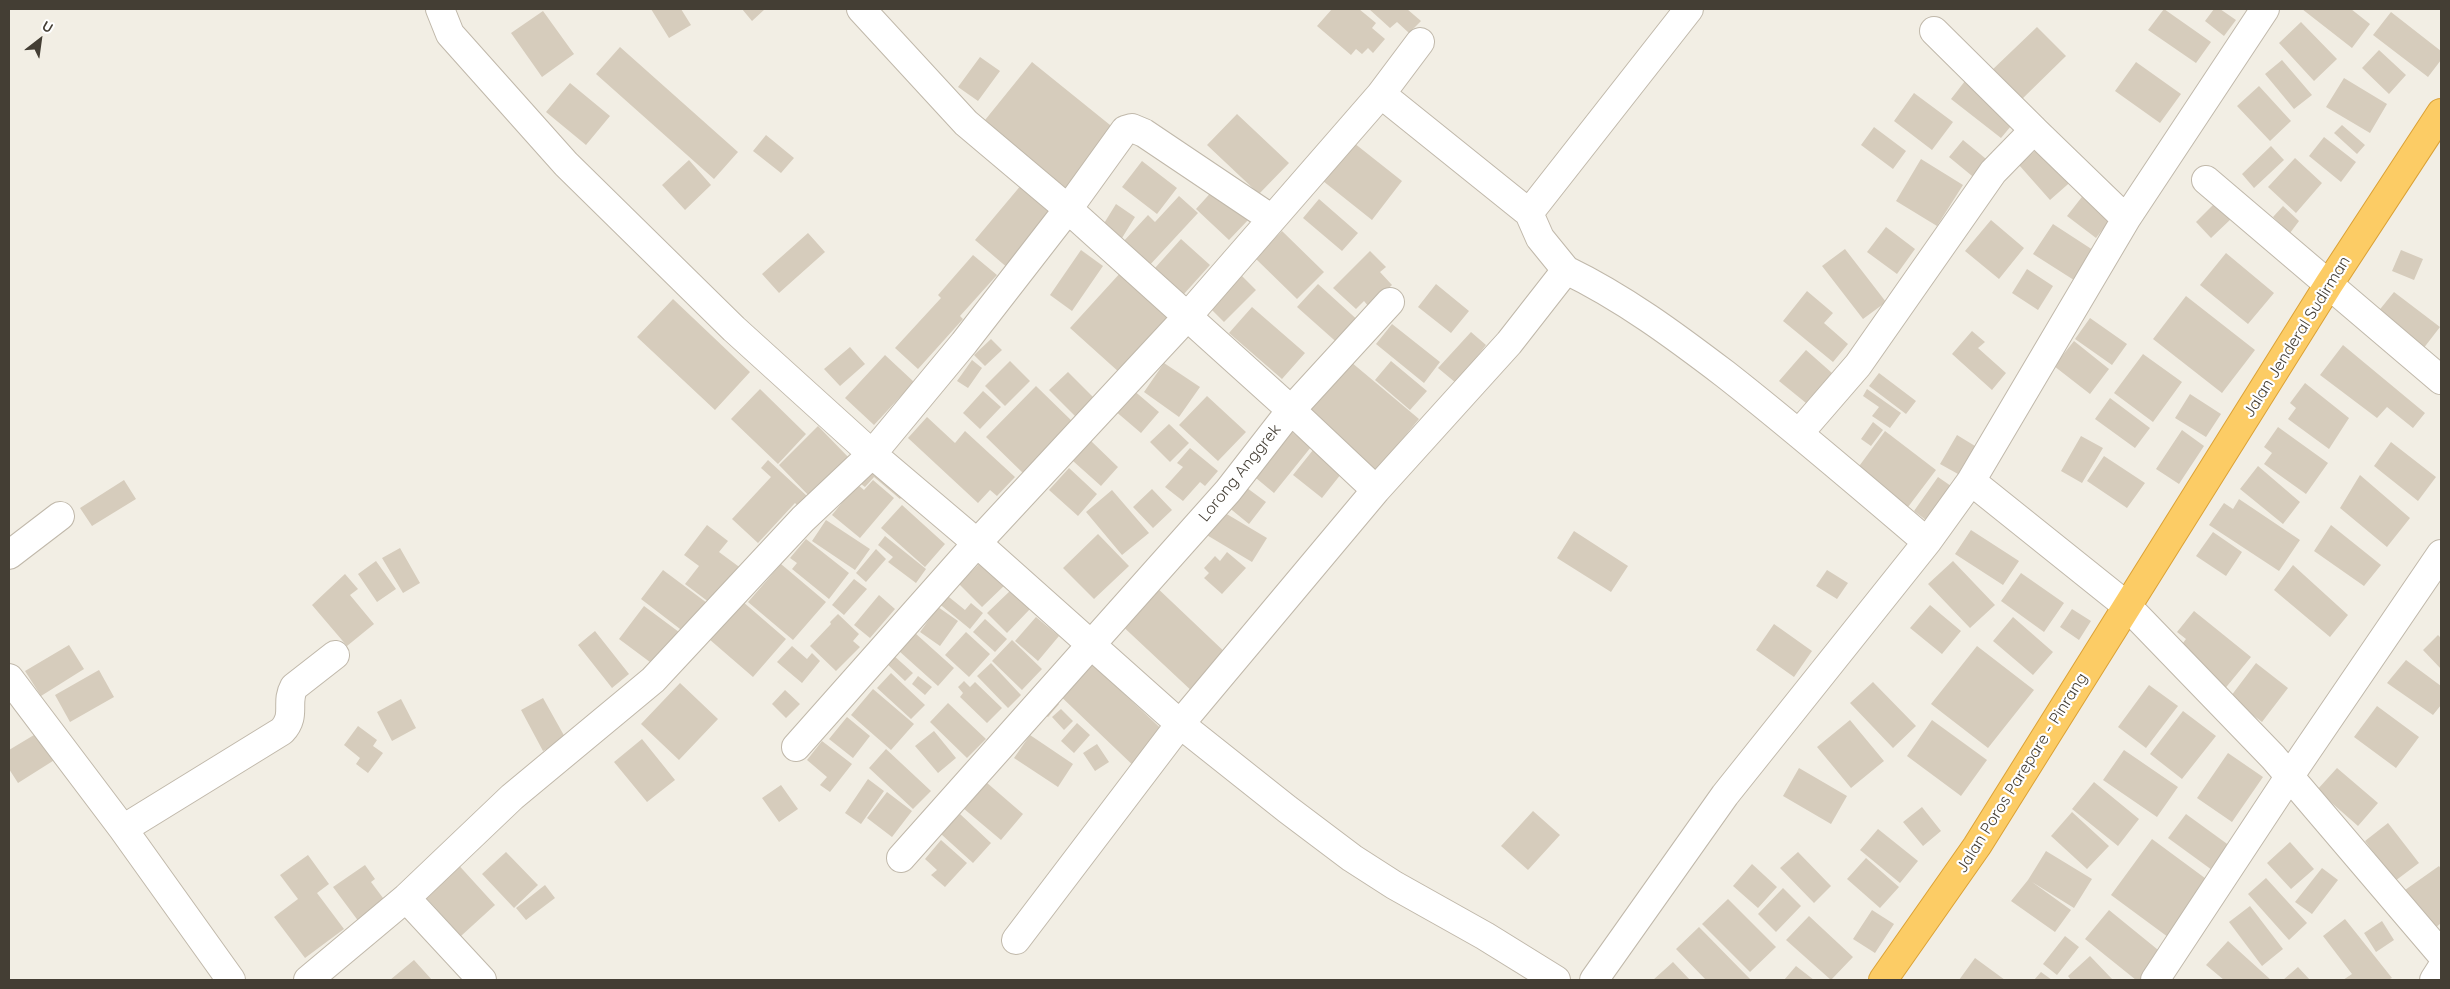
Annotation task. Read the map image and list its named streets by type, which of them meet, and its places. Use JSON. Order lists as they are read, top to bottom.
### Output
{
  "streets": {
    "highway": ["Jalan Jenderal Sudirman", "Jalan Poros Parepare - Pinrang"],
    "street": ["Lorong Anggrek"]
  },
  "crossings": [
    ["Jalan Jenderal Sudirman", "Jalan Poros Parepare - Pinrang"]
  ],
  "north": "top right"
}
